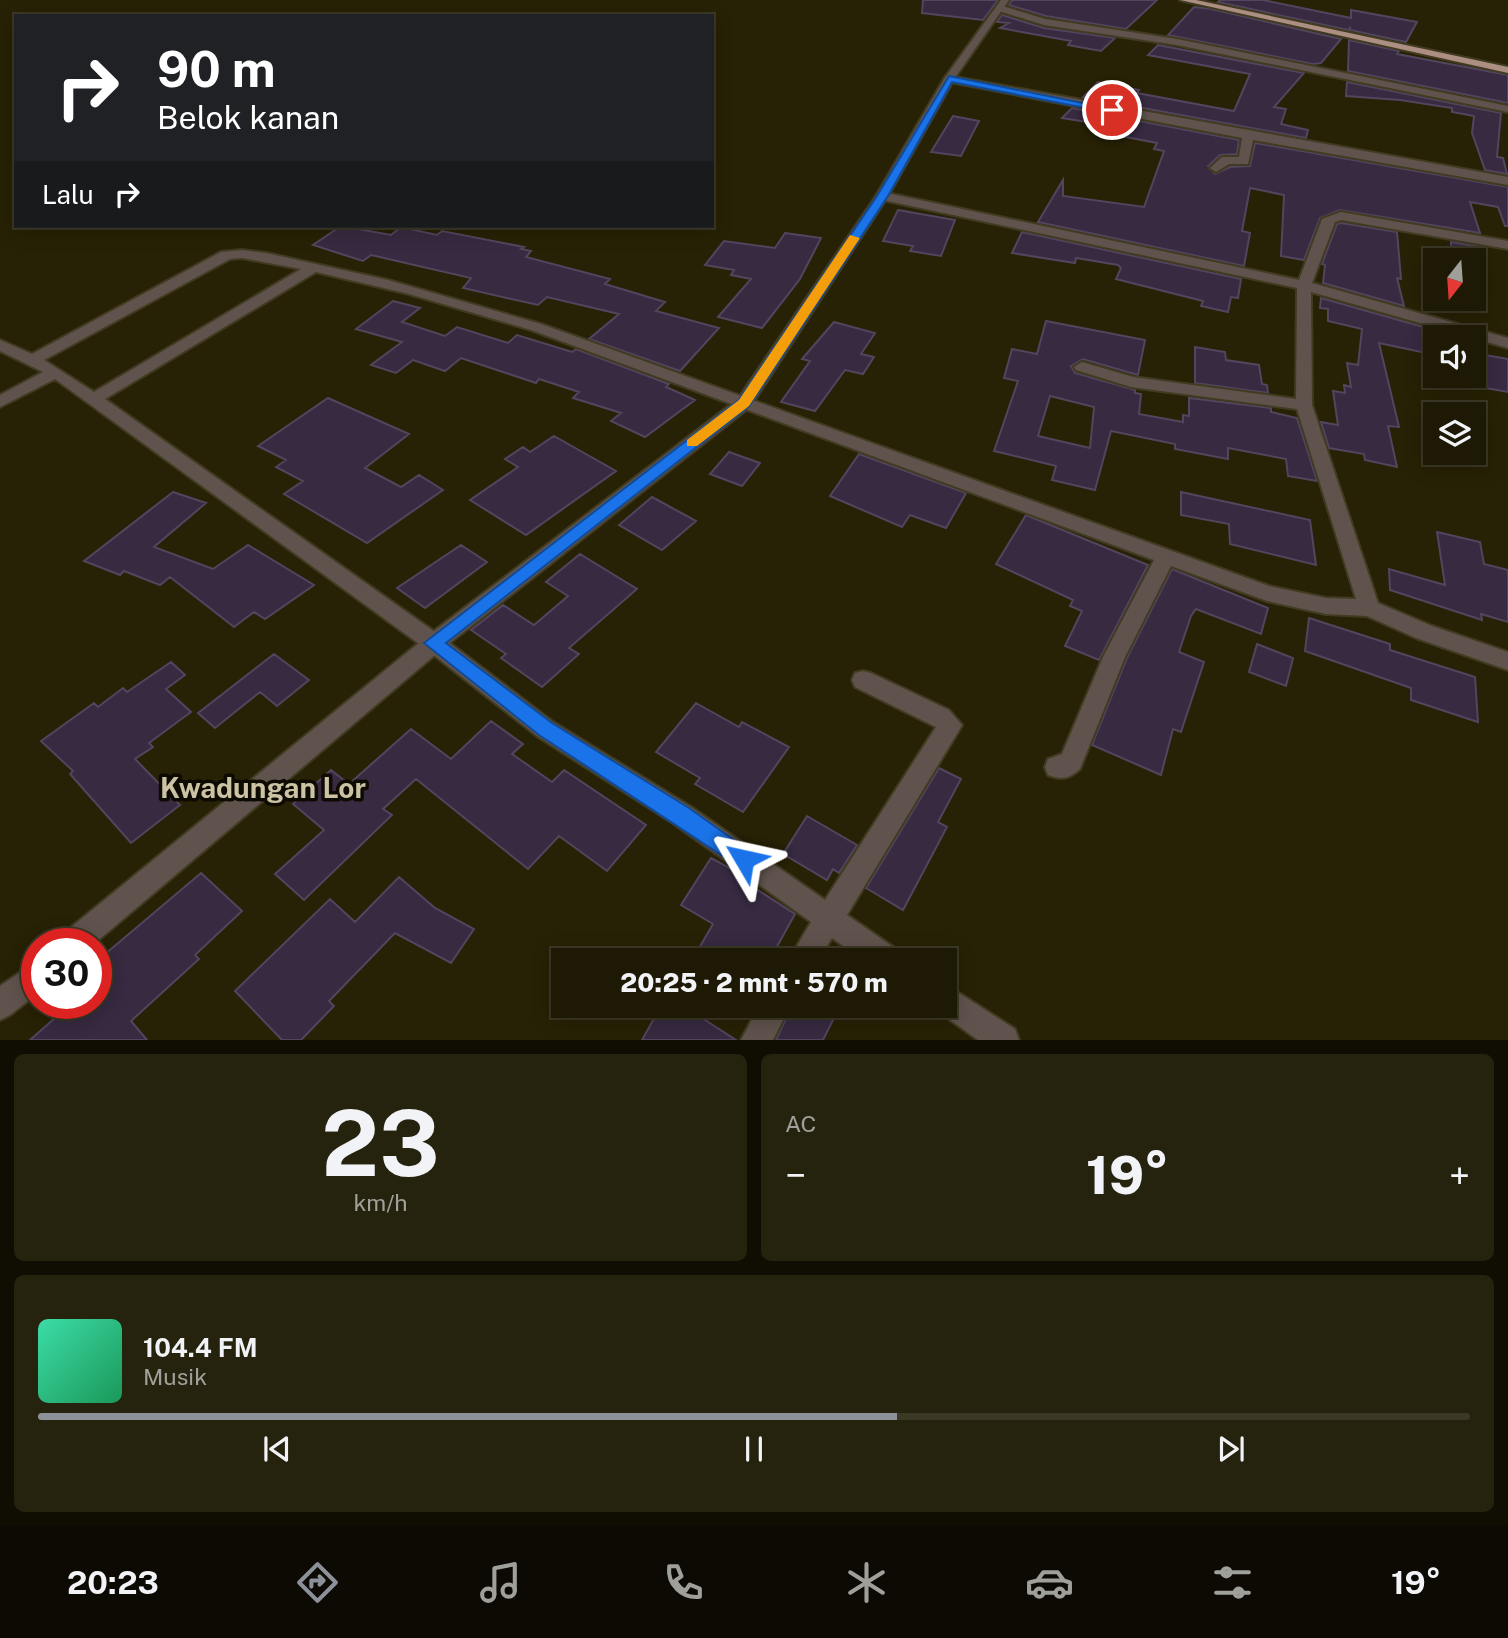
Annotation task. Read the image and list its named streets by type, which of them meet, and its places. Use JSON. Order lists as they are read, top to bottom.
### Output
{
  "districts": ["Kwadungan Lor"],
  "north": "bottom",
  "page": {
    "turn": ["90 m", "Belok kanan"],
    "then": "Lalu",
    "limit": "30",
    "trip": "20:25 · 2 mnt · 570 m",
    "tile": [
      ["23", "km/h"],
      "AC"
    ],
    "heat": ["−", "19°", "+"],
    "song": ["104.4 FM", "Musik"],
    "tabs": ["20:23", "19°"]
  }
}
